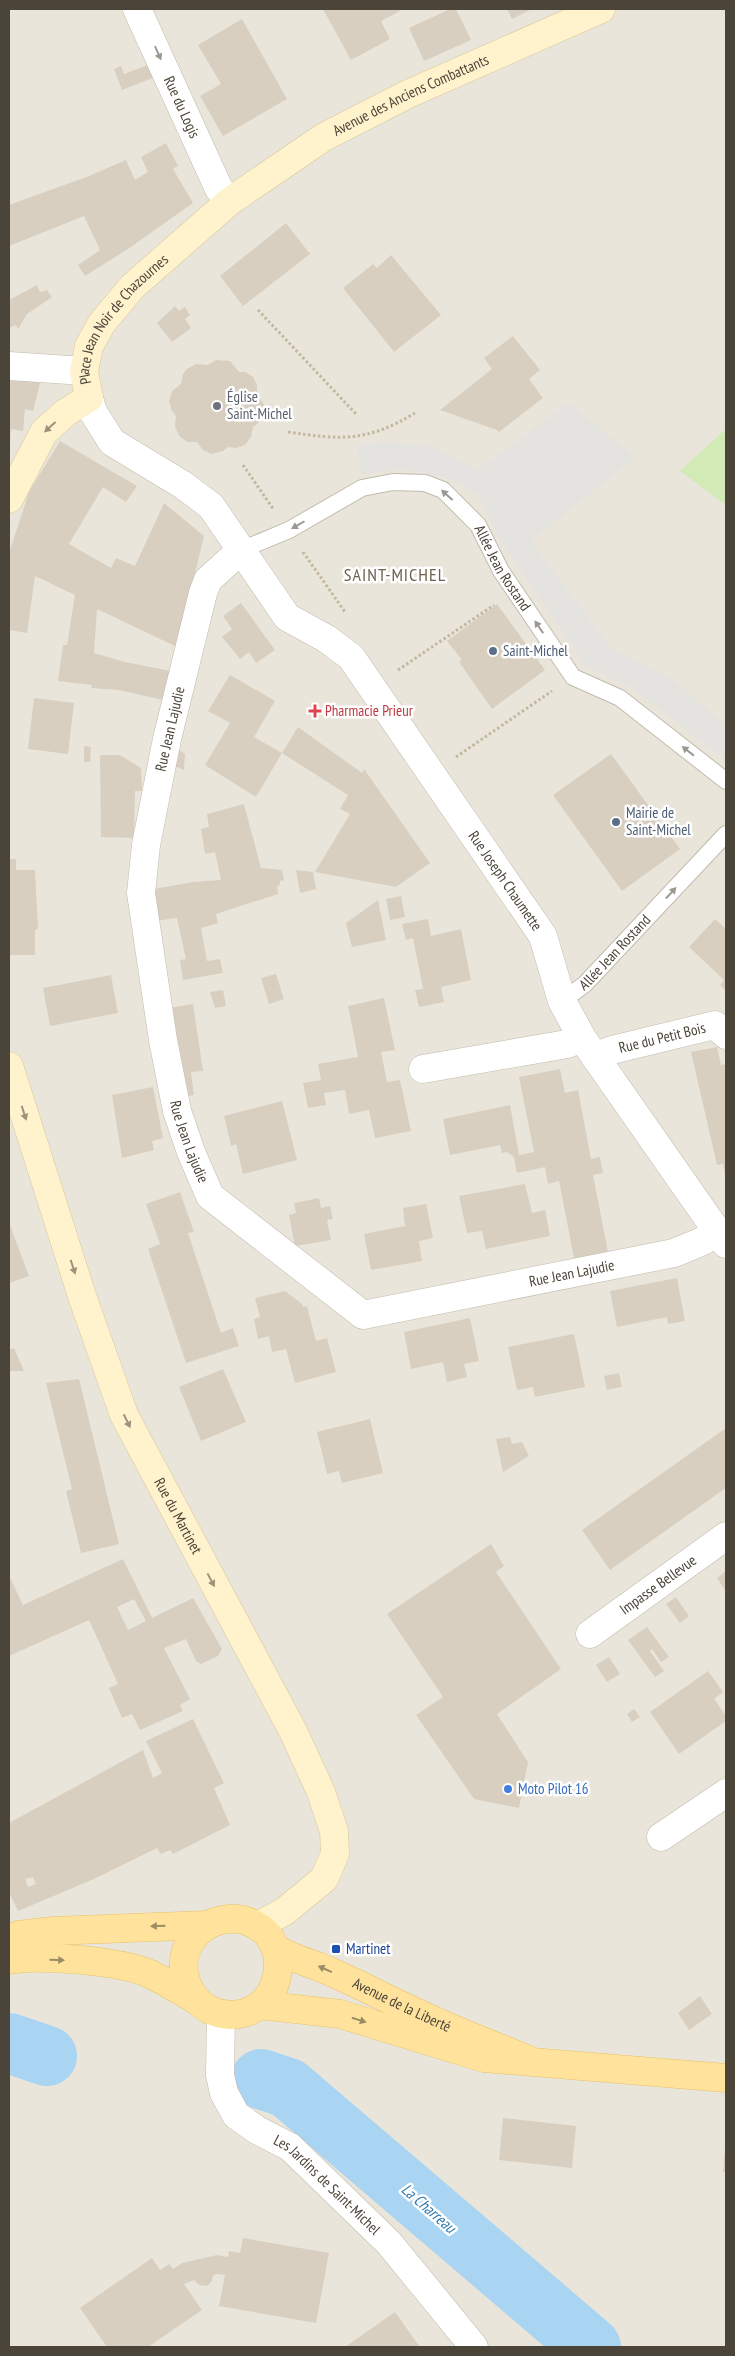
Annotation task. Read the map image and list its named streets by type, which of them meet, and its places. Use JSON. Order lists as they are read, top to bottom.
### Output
{
  "streets": {
    "main road": ["Avenue de la Liberté"],
    "street": [
      "Avenue des Anciens Combattants",
      "Rue du Logis",
      "Place Jean Noir de Chazournes",
      "Rue Jean Lajudie",
      "Rue Joseph Chaumette",
      "Rue du Petit Bois",
      "Rue du Martinet",
      "Impasse Bellevue",
      "Les Jardins de Saint-Michel"
    ],
    "lane": ["Allée Jean Rostand"]
  },
  "crossings": [
    ["Avenue des Anciens Combattants", "Rue du Logis"],
    ["Avenue des Anciens Combattants", "Place Jean Noir de Chazournes"],
    ["Rue du Logis", "Place Jean Noir de Chazournes"],
    ["Place Jean Noir de Chazournes", "Allée Jean Rostand"],
    ["Place Jean Noir de Chazournes", "Rue Jean Lajudie"],
    ["Place Jean Noir de Chazournes", "Rue Joseph Chaumette"],
    ["Allée Jean Rostand", "Rue Jean Lajudie"],
    ["Allée Jean Rostand", "Rue Joseph Chaumette"],
    ["Rue Jean Lajudie", "Rue Joseph Chaumette"],
    ["Rue Joseph Chaumette", "Rue du Petit Bois"],
    ["Rue du Martinet", "Avenue de la Liberté"],
    ["Rue du Martinet", "Les Jardins de Saint-Michel"],
    ["Avenue de la Liberté", "Les Jardins de Saint-Michel"]
  ],
  "one_way": ["Rue du Logis", "Rue du Martinet"],
  "districts": ["SAINT-MICHEL"],
  "water": ["La Charreau"],
  "places": {
    "other": [
      "Église Saint-Michel",
      "Saint-Michel",
      "Mairie de Saint-Michel",
      "Moto Pilot 16"
    ],
    "health": ["Pharmacie Prieur"],
    "transit": ["Martinet"]
  }
}
